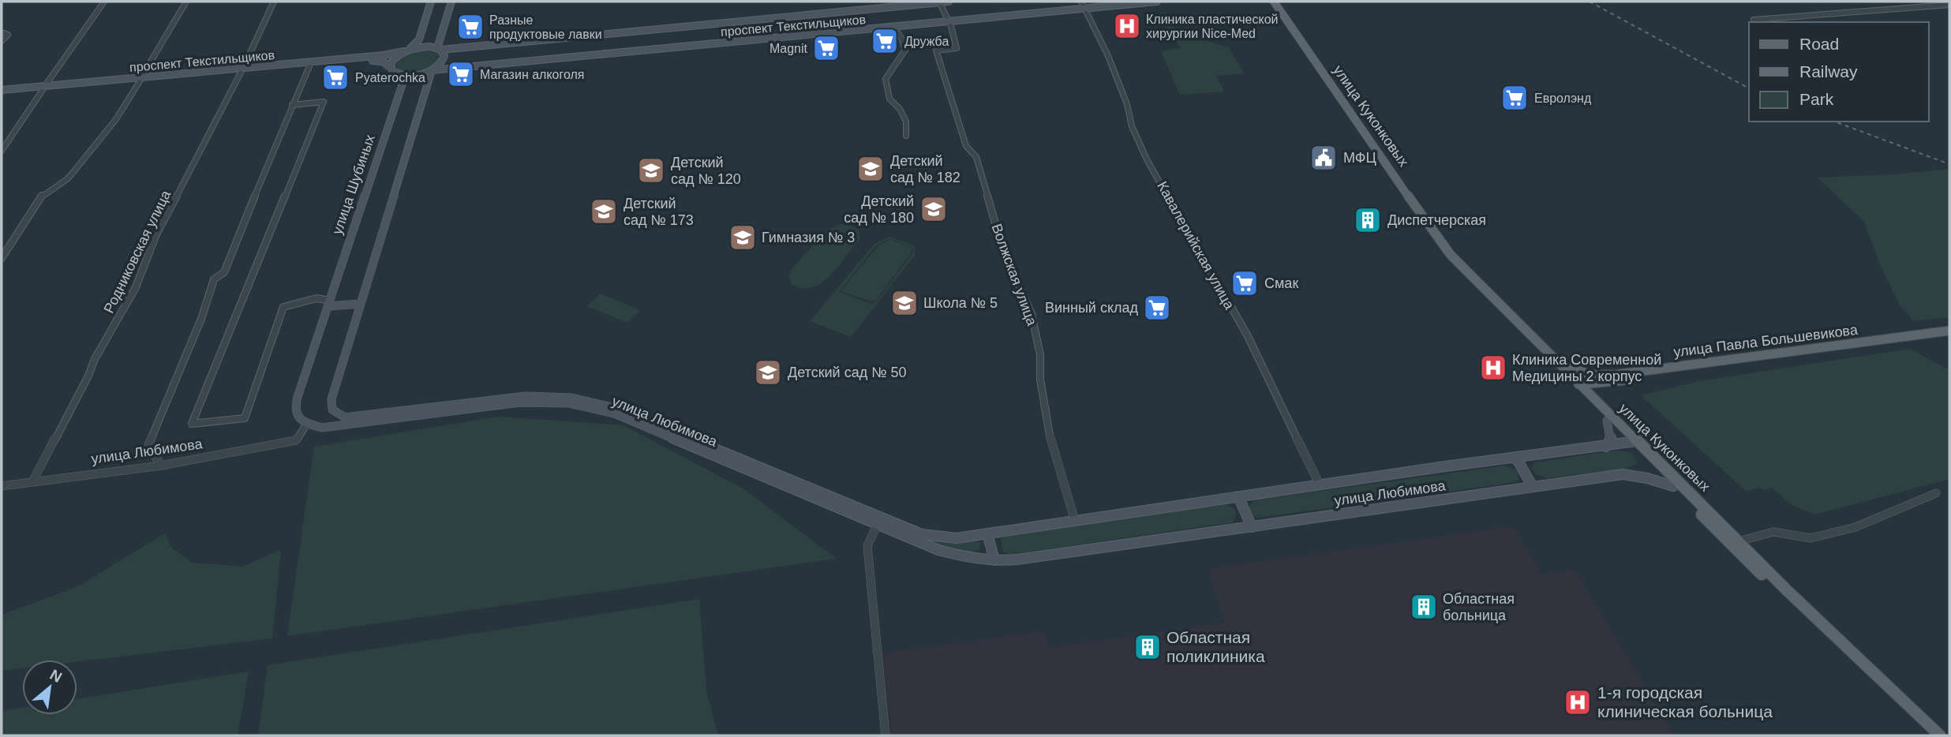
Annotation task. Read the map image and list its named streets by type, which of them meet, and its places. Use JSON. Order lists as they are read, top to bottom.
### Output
{
  "streets": {
    "main road": [
      "проспект Текстильщиков",
      "улица Куконковых",
      "улица Шубиных",
      "улица Павла Большевикова",
      "улица Любимова"
    ],
    "street": ["Кавалерийская улица", "Родниковская улица", "Волжская улица"]
  },
  "crossings": [
    ["проспект Текстильщиков", "улица Шубиных"],
    ["проспект Текстильщиков", "Кавалерийская улица"],
    ["проспект Текстильщиков", "Родниковская улица"],
    ["проспект Текстильщиков", "Волжская улица"],
    ["улица Куконковых", "улица Павла Большевикова"],
    ["улица Куконковых", "улица Любимова"],
    ["улица Шубиных", "улица Любимова"],
    ["Кавалерийская улица", "улица Любимова"],
    ["Родниковская улица", "улица Любимова"],
    ["Волжская улица", "улица Любимова"]
  ],
  "places": {
    "hospital": ["Клиника пластической хирургии Nice-Med", "Клиника Современной Медицины 2 корпус", "1-я городская клиническая больница"],
    "supermarket": [
      "Разные продуктовые лавки",
      "Дружба",
      "Magnit",
      "Магазин алкоголя",
      "Pyaterochka",
      "Евролэнд",
      "Смак",
      "Винный склад"
    ],
    "public building": ["МФЦ"],
    "school or university": [
      "Детский сад № 182",
      "Детский сад № 120",
      "Детский сад № 180",
      "Детский сад № 173",
      "Гимназия № 3",
      "Школа № 5",
      "Детский сад № 50"
    ],
    "building": ["Диспетчерская", "Областная больница", "Областная поликлиника"]
  },
  "legend": ["Road", "Railway", "Park"],
  "north": "top right"
}
